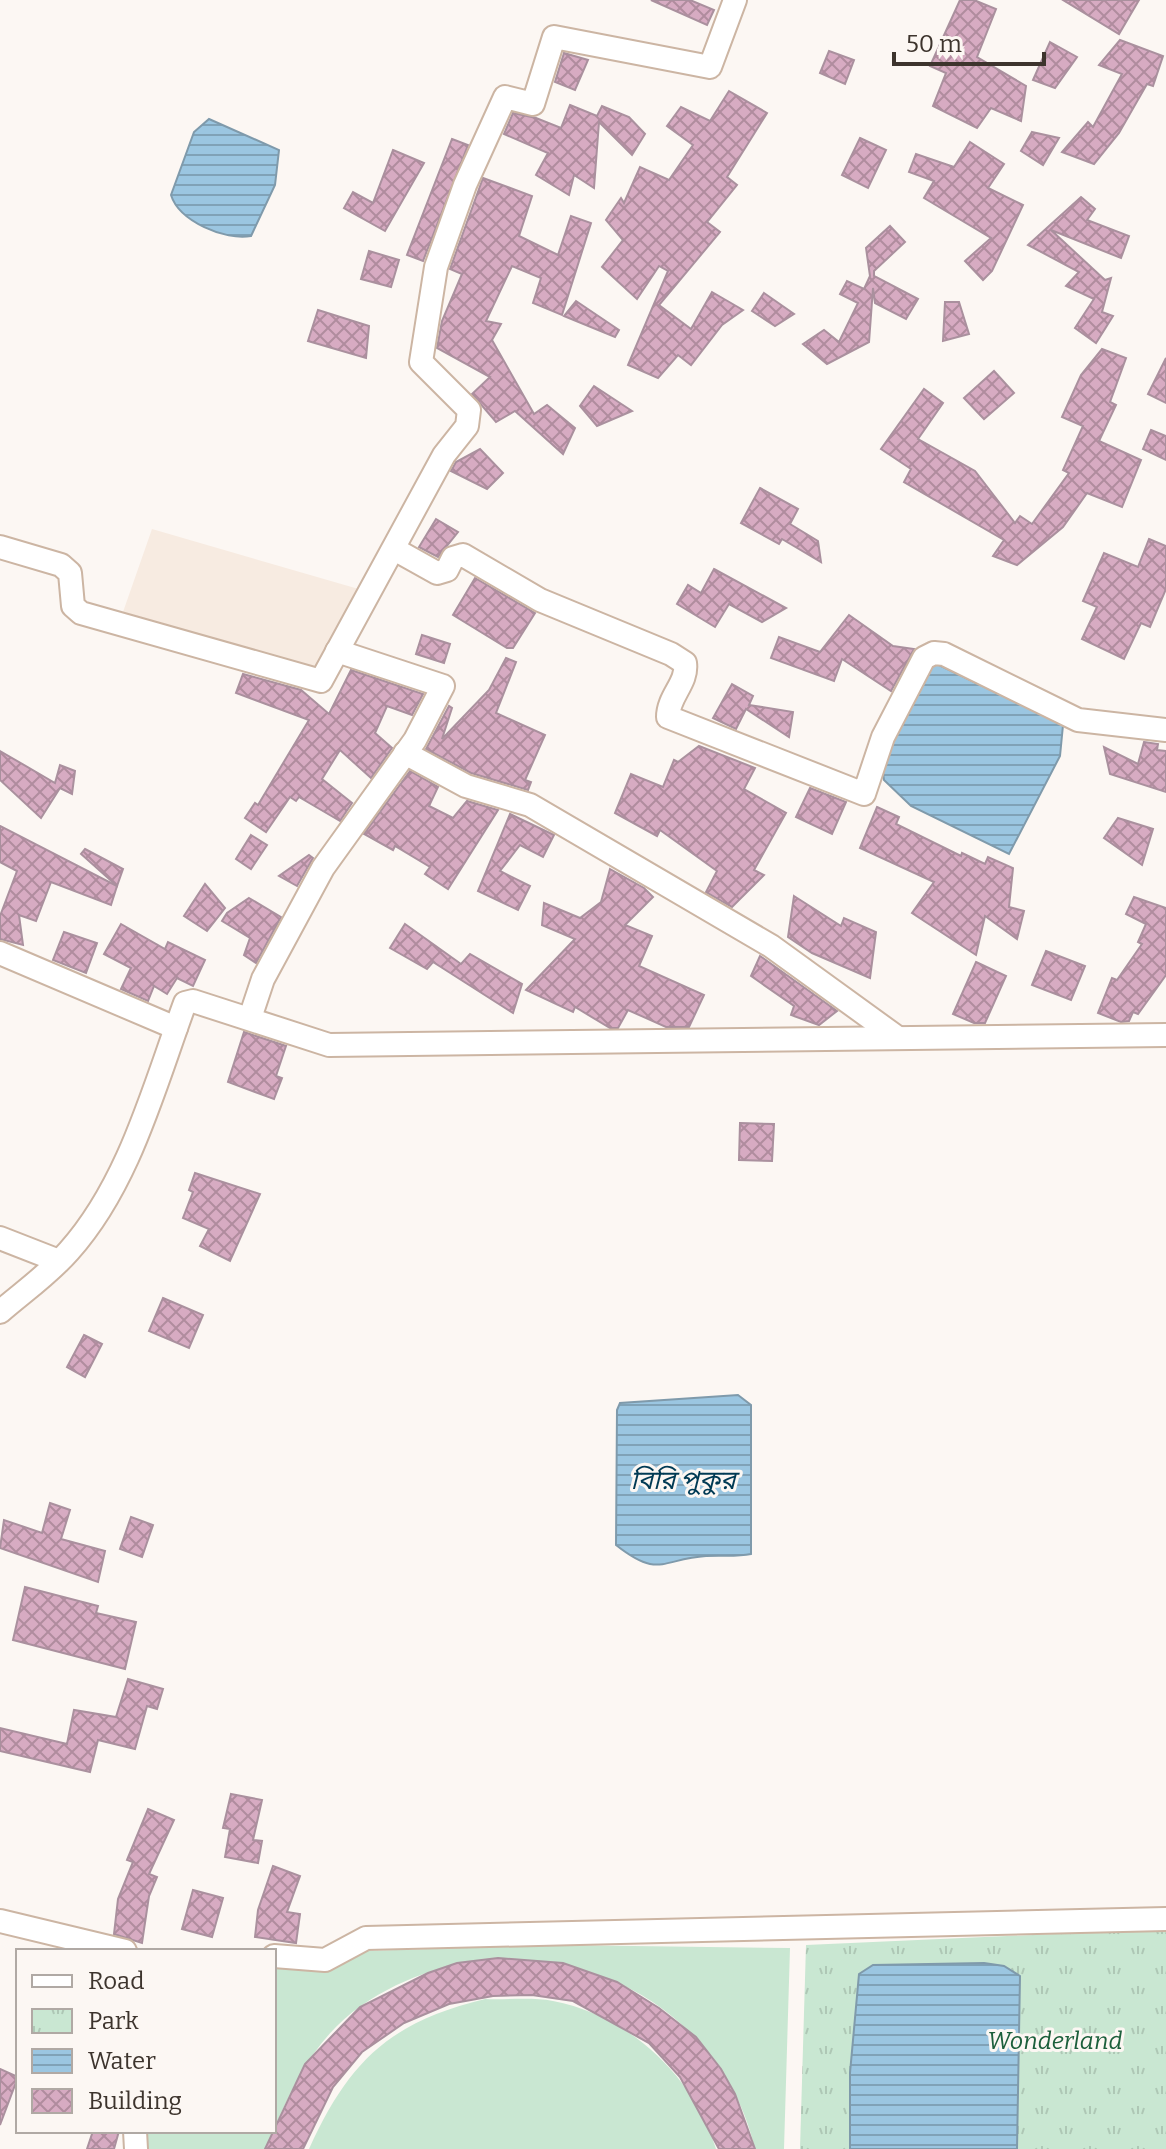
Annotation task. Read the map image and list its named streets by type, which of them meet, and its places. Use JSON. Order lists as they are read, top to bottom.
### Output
{
  "water": ["বিরি পুকুর"],
  "parks": ["Wonderland"],
  "legend": [
    "Road",
    "Park",
    "Water",
    "Building"
  ],
  "scale_bar": "50 m"
}
